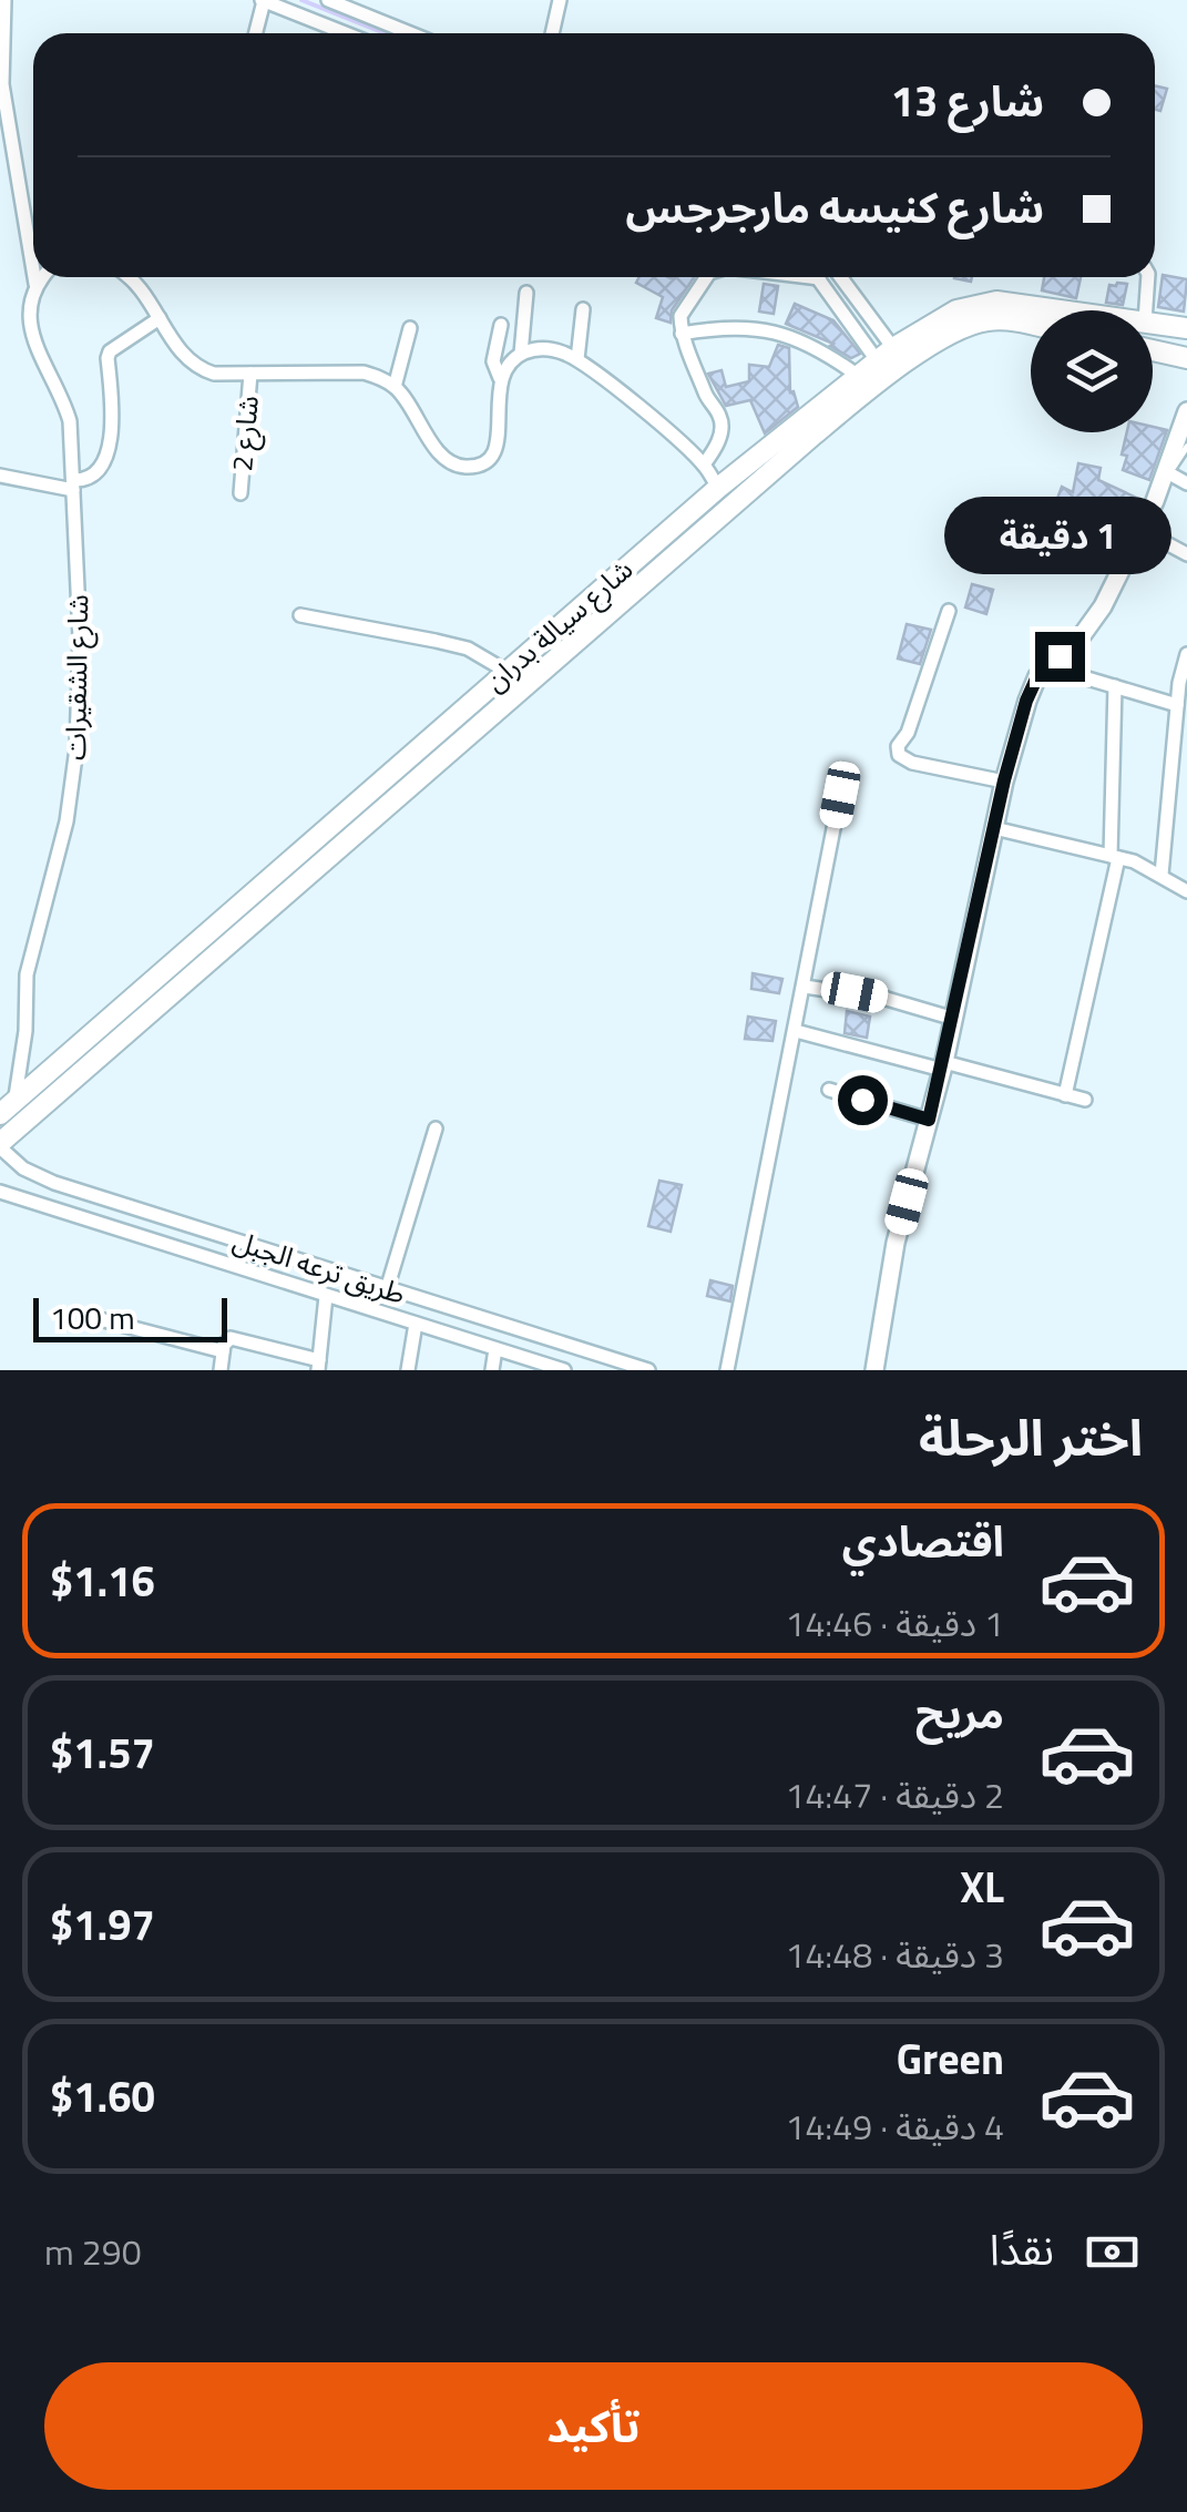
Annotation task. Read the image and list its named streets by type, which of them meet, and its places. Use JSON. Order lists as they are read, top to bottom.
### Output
{
  "streets": {
    "main road": ["شارع سيالة بدران"],
    "street": ["شارع 2", "شارع الشقيرات", "طريق ترعه الجبل"]
  },
  "crossings": [
    ["شارع سيالة بدران", "شارع الشقيرات"],
    ["شارع سيالة بدران", "طريق ترعه الجبل"]
  ],
  "scale_bar": "100 m",
  "page": {
    "banner": ["شارع 13", "شارع كنيسه مارجرجس"],
    "bubble": "1 دقيقة",
    "scale": "100 m",
    "heading": "اختر الرحلة",
    "list": [
      {
        "name": "اقتصادي",
        "note": "1 دقيقة · 14:46",
        "value": "$1.16"
      },
      {
        "name": "مريح",
        "note": "2 دقيقة · 14:47",
        "value": "$1.57"
      },
      {
        "name": "XL",
        "note": "3 دقيقة · 14:48",
        "value": "$1.97"
      },
      {
        "name": "Green",
        "note": "4 دقيقة · 14:49",
        "value": "$1.60"
      }
    ],
    "pay": ["نقدًا", "290 m"],
    "buttons": "تأكيد"
  }
}
